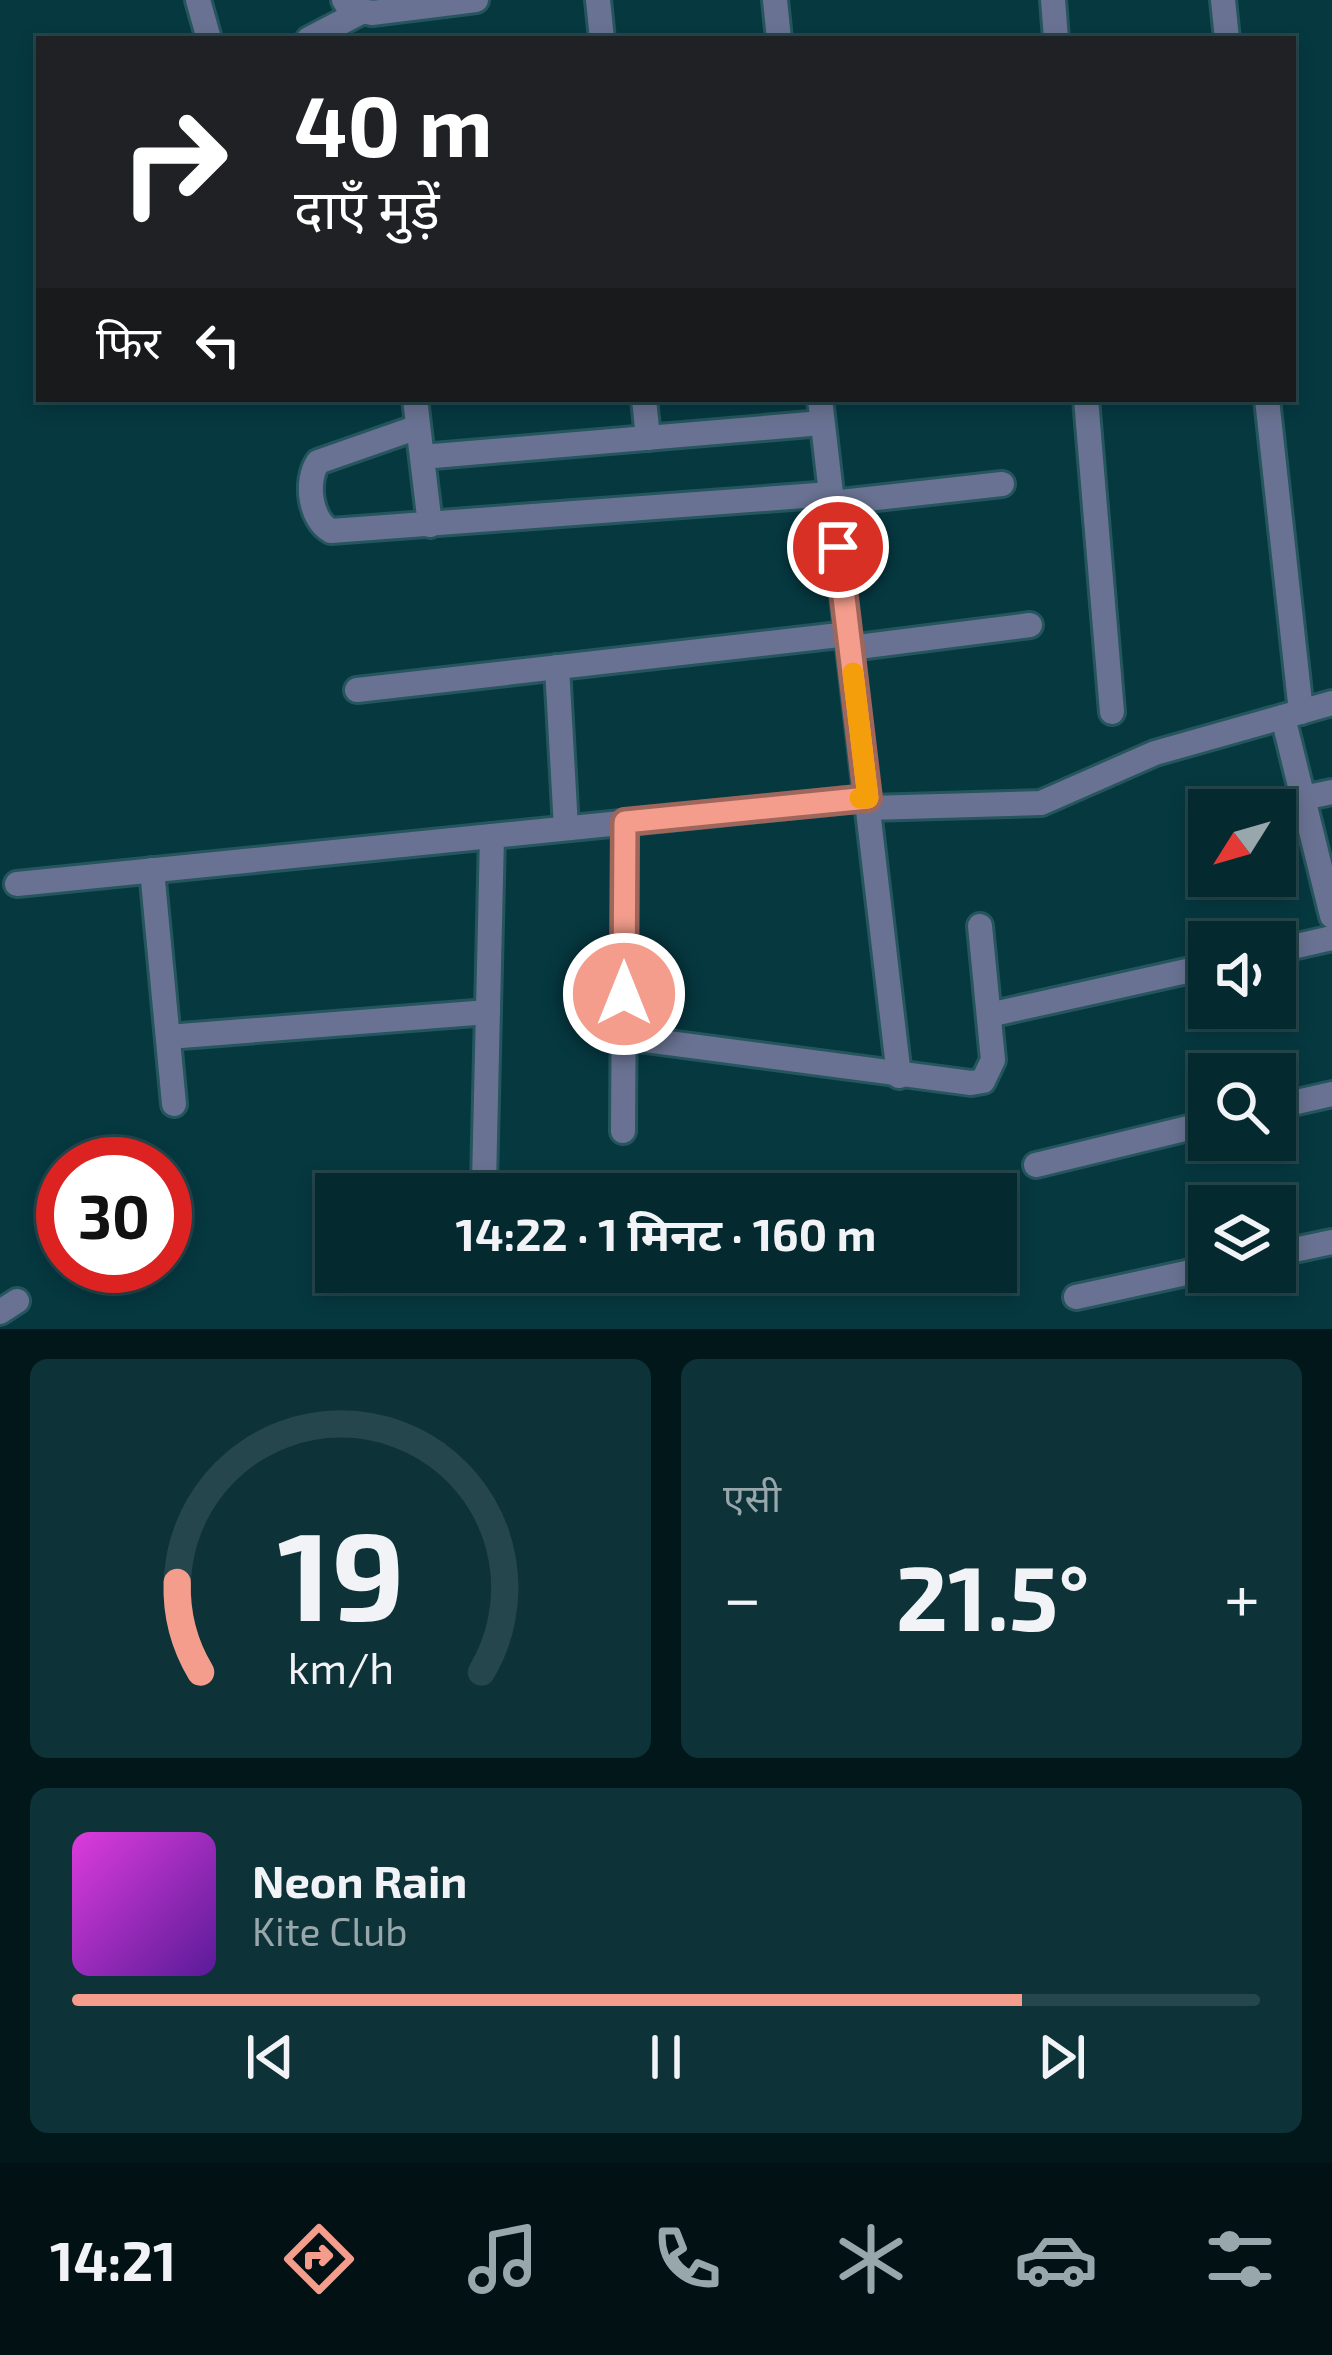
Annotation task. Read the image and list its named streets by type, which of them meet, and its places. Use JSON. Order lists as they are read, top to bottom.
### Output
{
  "north": "bottom left",
  "page": {
    "turn": ["40 m", "दाएँ मुड़ें"],
    "then": "फिर",
    "limit": "30",
    "trip": "14:22 · 1 मिनट · 160 m",
    "tile": "एसी",
    "heat": ["−", "21.5°", "+"],
    "song": ["Neon Rain", "Kite Club"],
    "tabs": "14:21",
    "gauge": ["19", "km/h"]
  }
}
